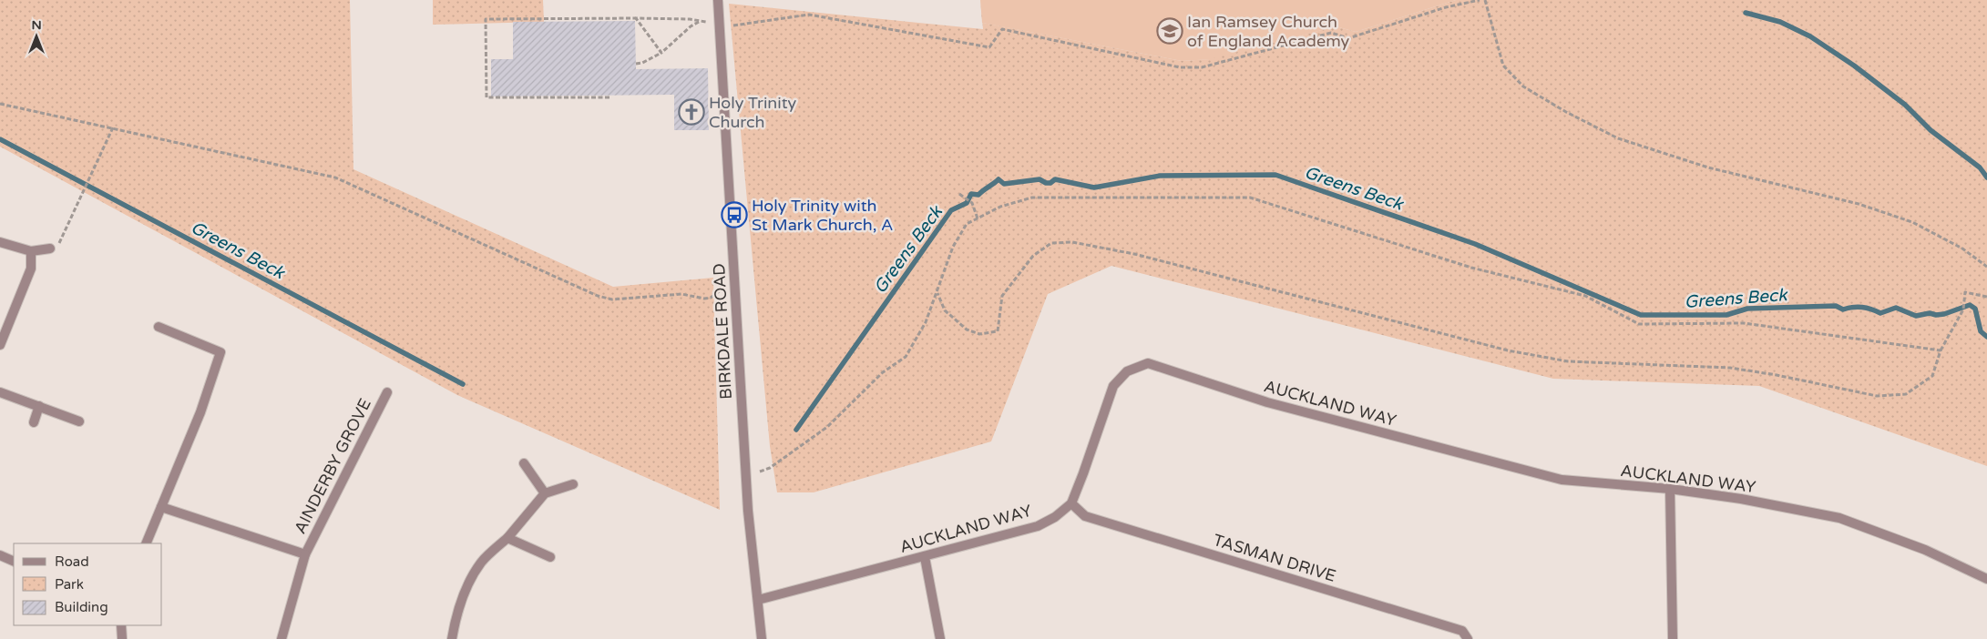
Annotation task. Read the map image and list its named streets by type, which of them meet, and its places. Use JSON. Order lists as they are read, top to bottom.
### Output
{
  "streets": {
    "street": [
      "BIRKDALE ROAD",
      "AUCKLAND WAY",
      "AINDERBY GROVE",
      "TASMAN DRIVE"
    ]
  },
  "crossings": [
    ["BIRKDALE ROAD", "AUCKLAND WAY"],
    ["AUCKLAND WAY", "TASMAN DRIVE"]
  ],
  "water": ["Greens Beck"],
  "places": {
    "school or university": ["Ian Ramsey Church of England Academy"],
    "church": ["Holy Trinity Church"],
    "bus stop": ["Holy Trinity with St Mark Church, A"]
  },
  "legend": ["Road", "Park", "Building"],
  "north": "top"
}
